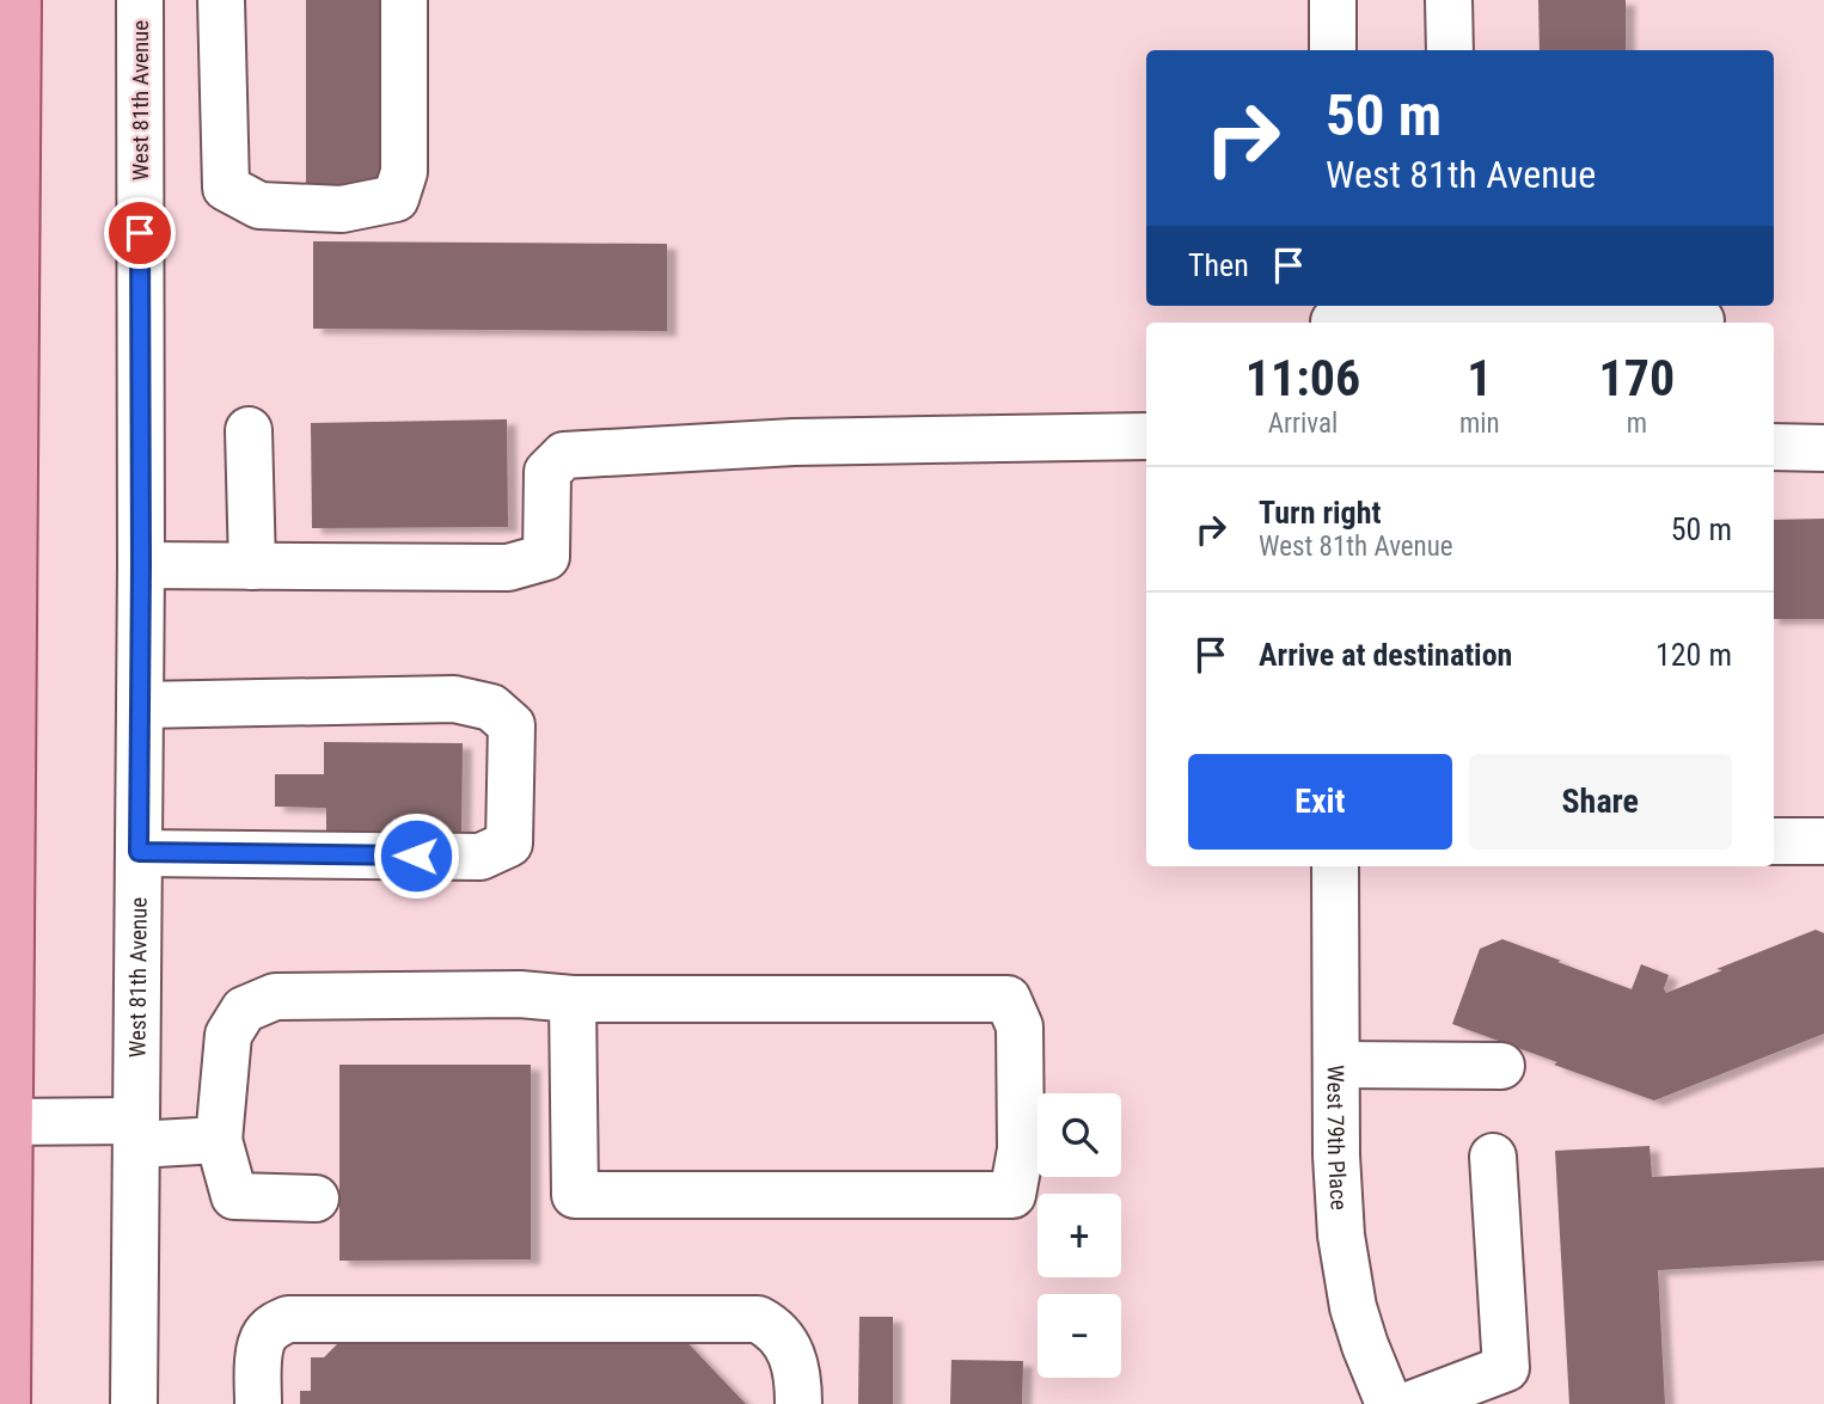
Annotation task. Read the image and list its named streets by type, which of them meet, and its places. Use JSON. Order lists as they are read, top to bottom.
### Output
{
  "streets": {
    "street": ["West 81th Avenue", "West 79th Place"]
  },
  "page": {
    "turn": ["50 m", "West 81th Avenue"],
    "then": "Then",
    "eta": [
      "11:06",
      "Arrival",
      "1",
      "min",
      "170",
      "m"
    ],
    "list": [
      {
        "name": "Turn right",
        "note": "West 81th Avenue",
        "value": "50 m"
      },
      {
        "name": "Arrive at destination",
        "value": "120 m"
      }
    ],
    "buttons": ["Exit", "Share"],
    "map_buttons": ["+", "−"]
  }
}
